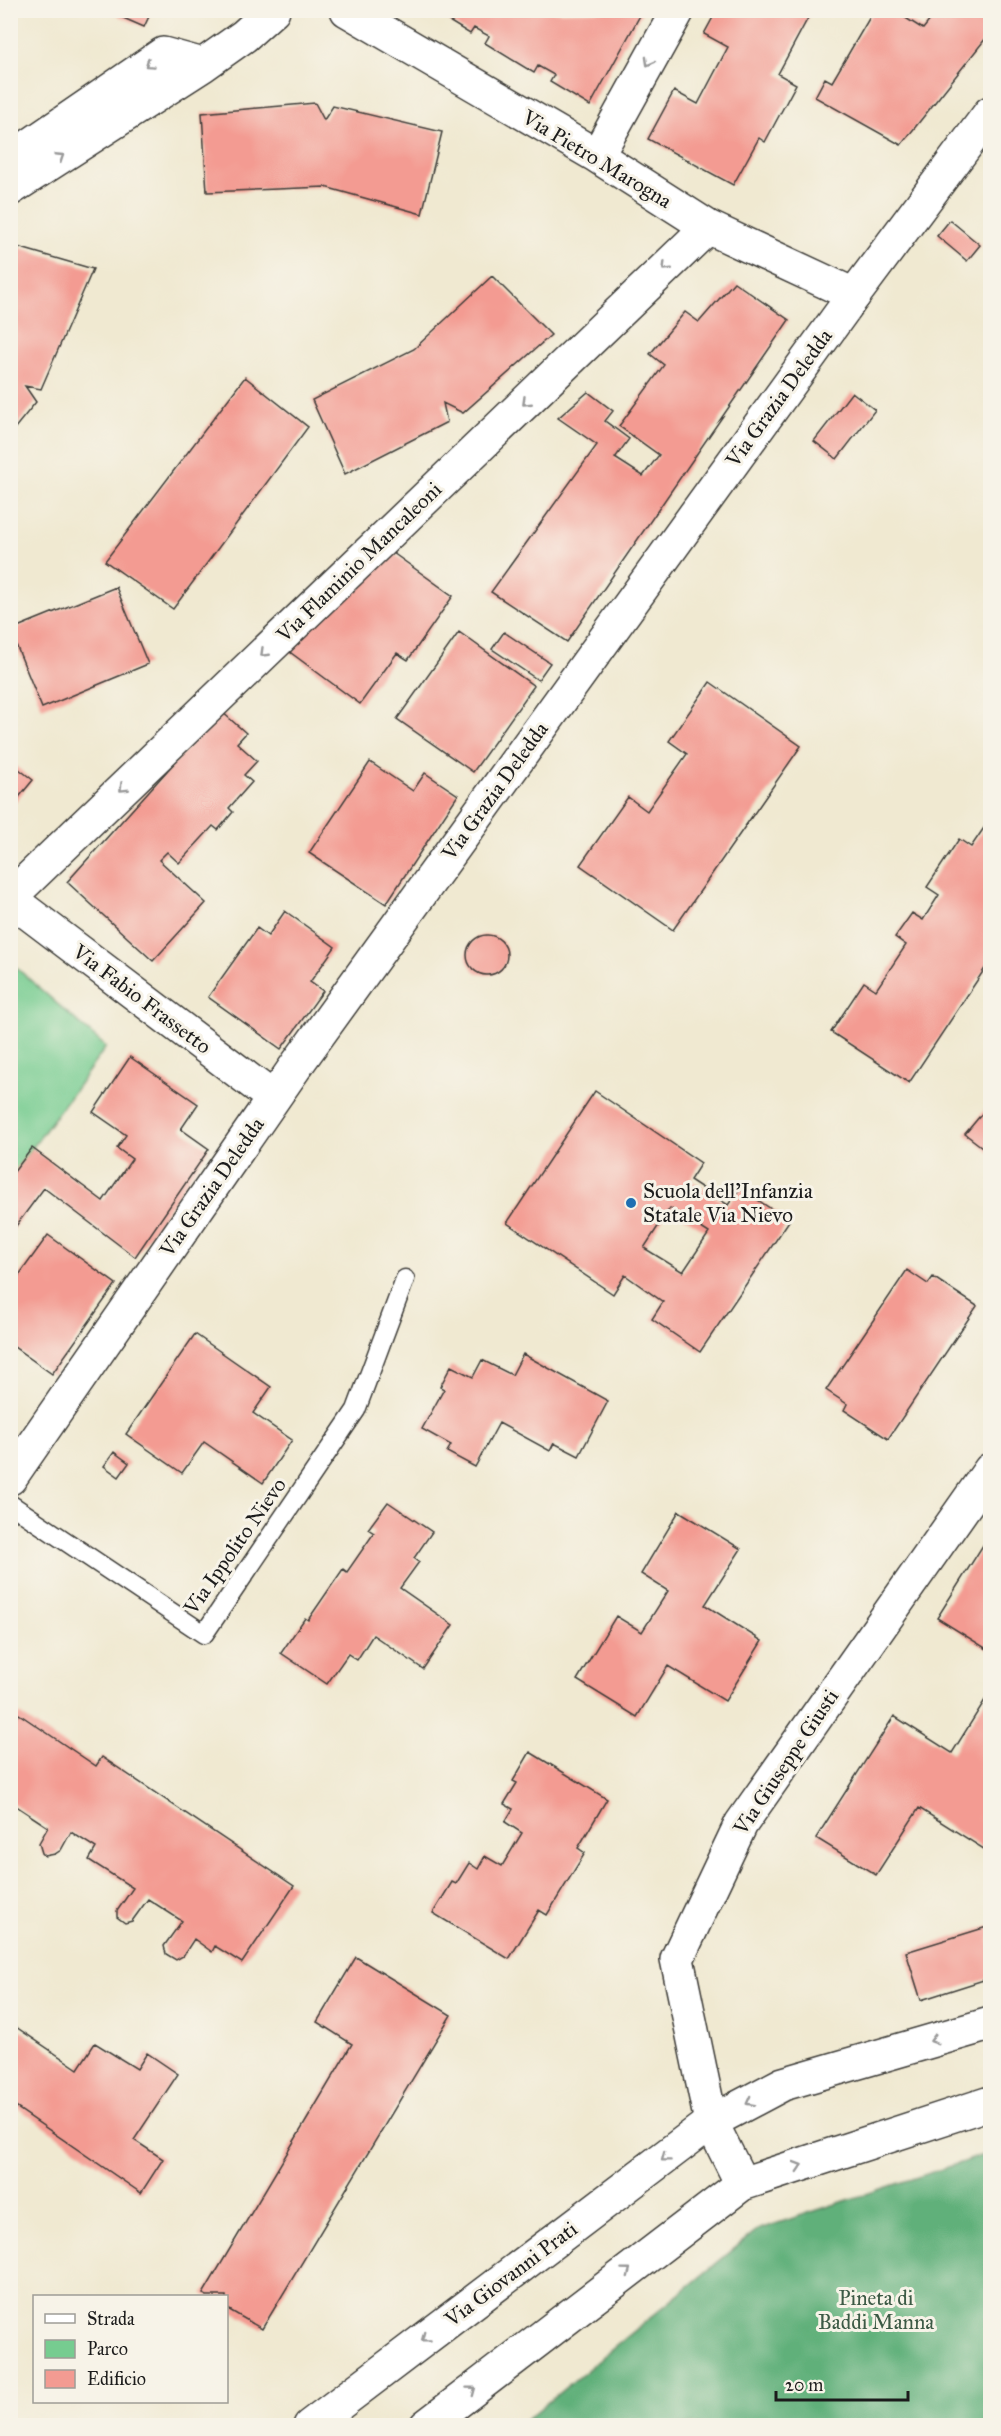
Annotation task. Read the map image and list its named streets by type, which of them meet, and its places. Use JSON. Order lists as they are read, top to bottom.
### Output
{
  "streets": {
    "street": [
      "Via Pietro Marogna",
      "Via Grazia Deledda",
      "Via Flaminio Mancaleoni",
      "Via Fabio Frassetto",
      "Via Giuseppe Giusti",
      "Via Giovanni Prati"
    ],
    "lane": ["Via Ippolito Nievo"]
  },
  "crossings": [
    ["Via Pietro Marogna", "Via Grazia Deledda"],
    ["Via Pietro Marogna", "Via Flaminio Mancaleoni"],
    ["Via Grazia Deledda", "Via Fabio Frassetto"],
    ["Via Flaminio Mancaleoni", "Via Fabio Frassetto"],
    ["Via Giuseppe Giusti", "Via Giovanni Prati"]
  ],
  "one_way": ["Via Flaminio Mancaleoni"],
  "parks": ["Pineta di Baddi Manna"],
  "places": ["Scuola dell'Infanzia Statale Via Nievo"],
  "legend": ["Strada", "Parco", "Edificio"],
  "scale_bar": "20 m"
}
